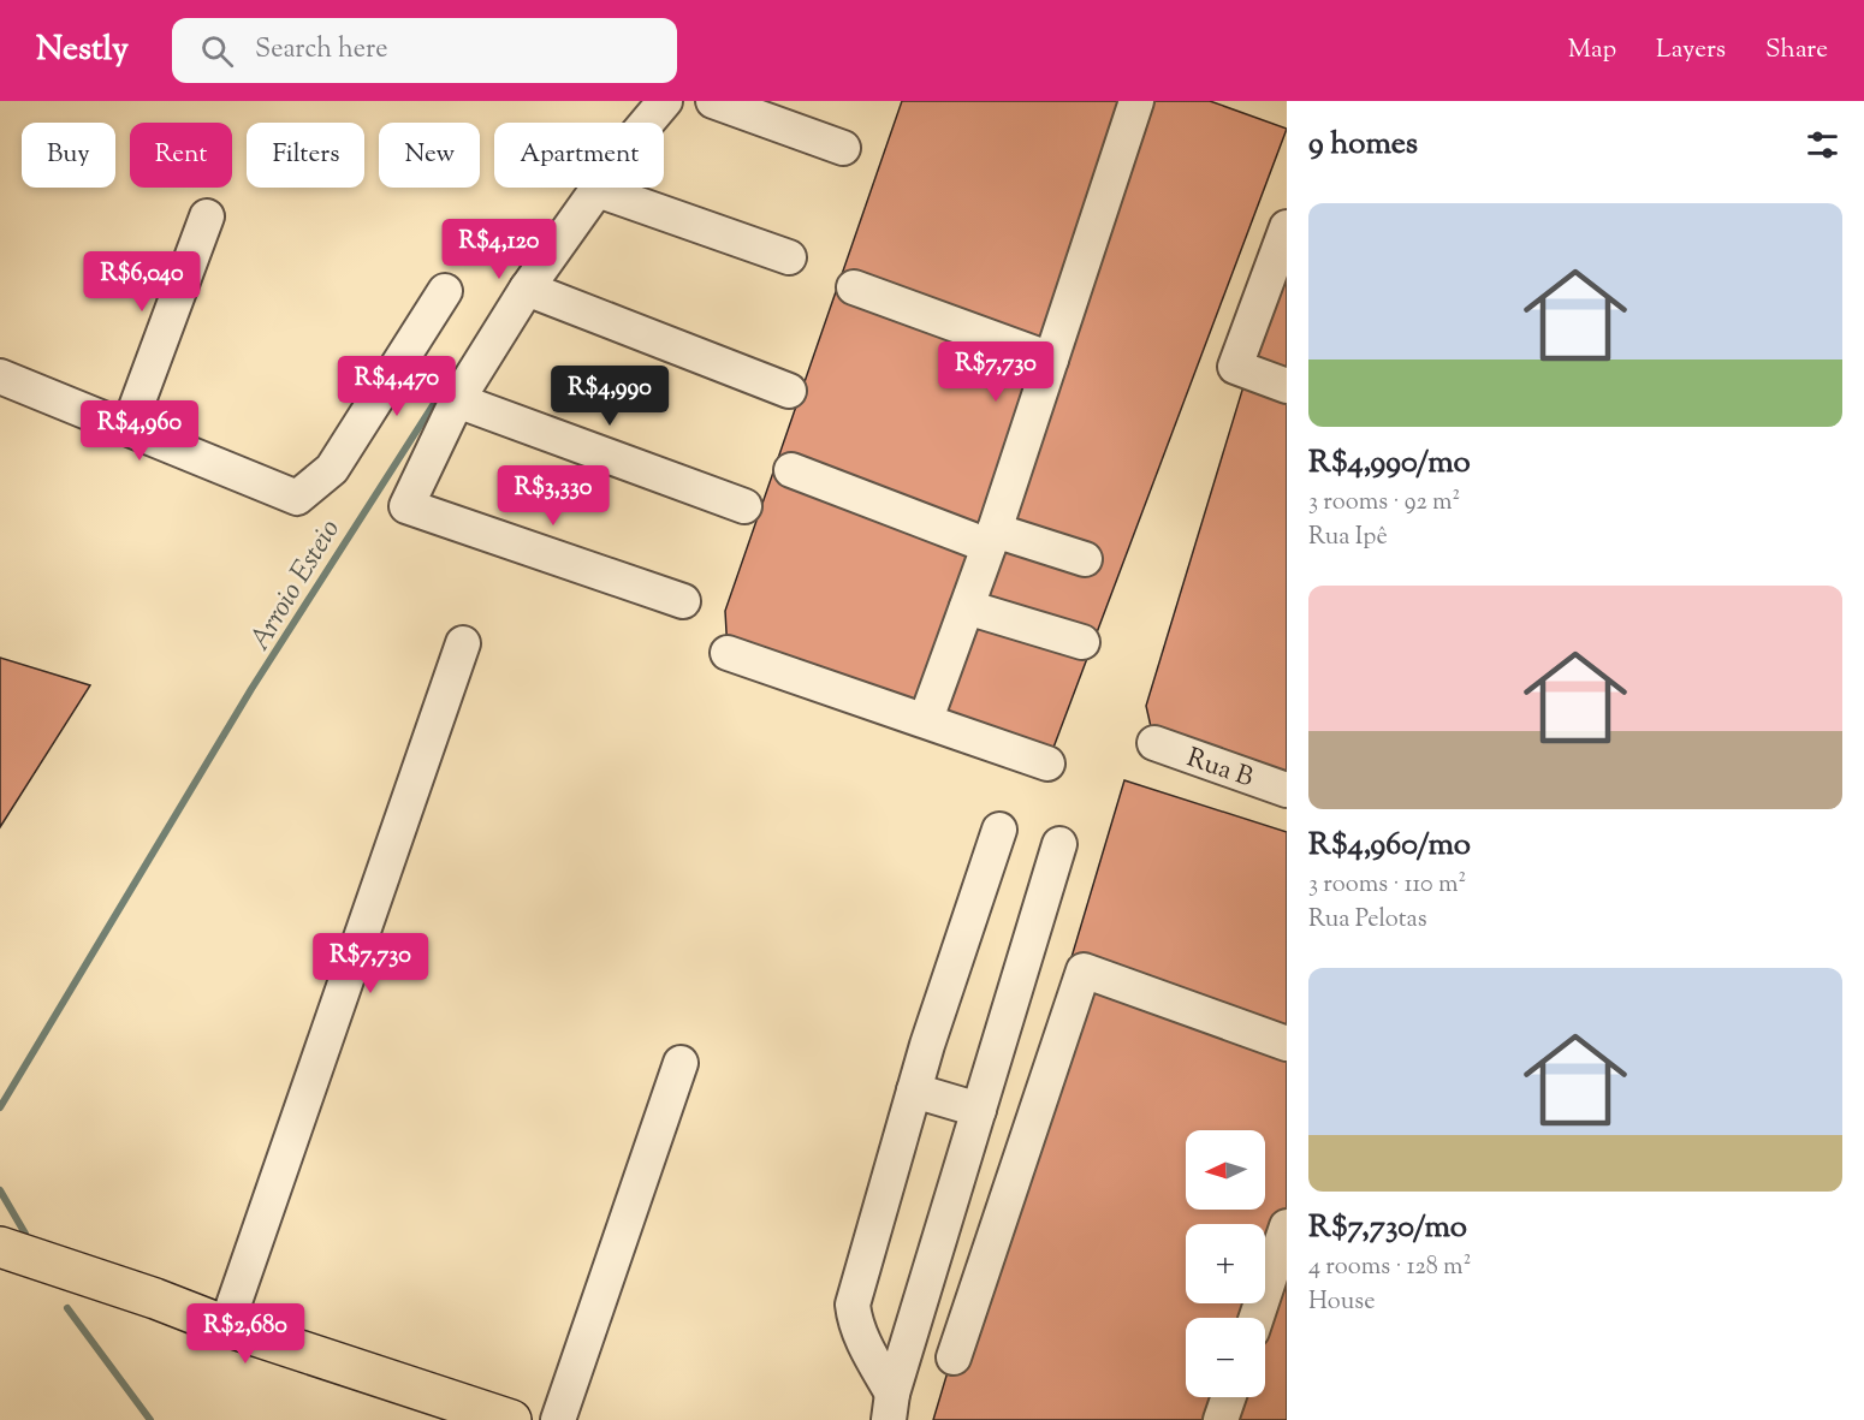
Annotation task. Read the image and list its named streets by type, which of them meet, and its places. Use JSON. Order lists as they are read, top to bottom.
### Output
{
  "streets": {
    "street": ["Rua B"]
  },
  "water": ["Arroio Esteio"],
  "north": "left",
  "page": {
    "header": "Nestly",
    "search": "Search here",
    "nav": ["Map", "Layers", "Share"],
    "heading": "9 homes",
    "chip": [
      "Buy",
      "Rent",
      "Filters",
      "New",
      "Apartment"
    ],
    "list": [
      {
        "name": "R$4,990/mo",
        "note": "3 rooms · 92 m² · Rua Ipê"
      },
      {
        "name": "R$4,960/mo",
        "note": "3 rooms · 110 m² · Rua Pelotas"
      },
      {
        "name": "R$7,730/mo",
        "note": "4 rooms · 128 m² · House"
      }
    ],
    "price": [
      "R$4,120",
      "R$6,040",
      "R$7,730",
      "R$4,470",
      "R$4,990",
      "R$4,960",
      "R$3,330",
      "R$7,730",
      "R$2,680"
    ],
    "map_buttons": ["+", "−"]
  }
}
